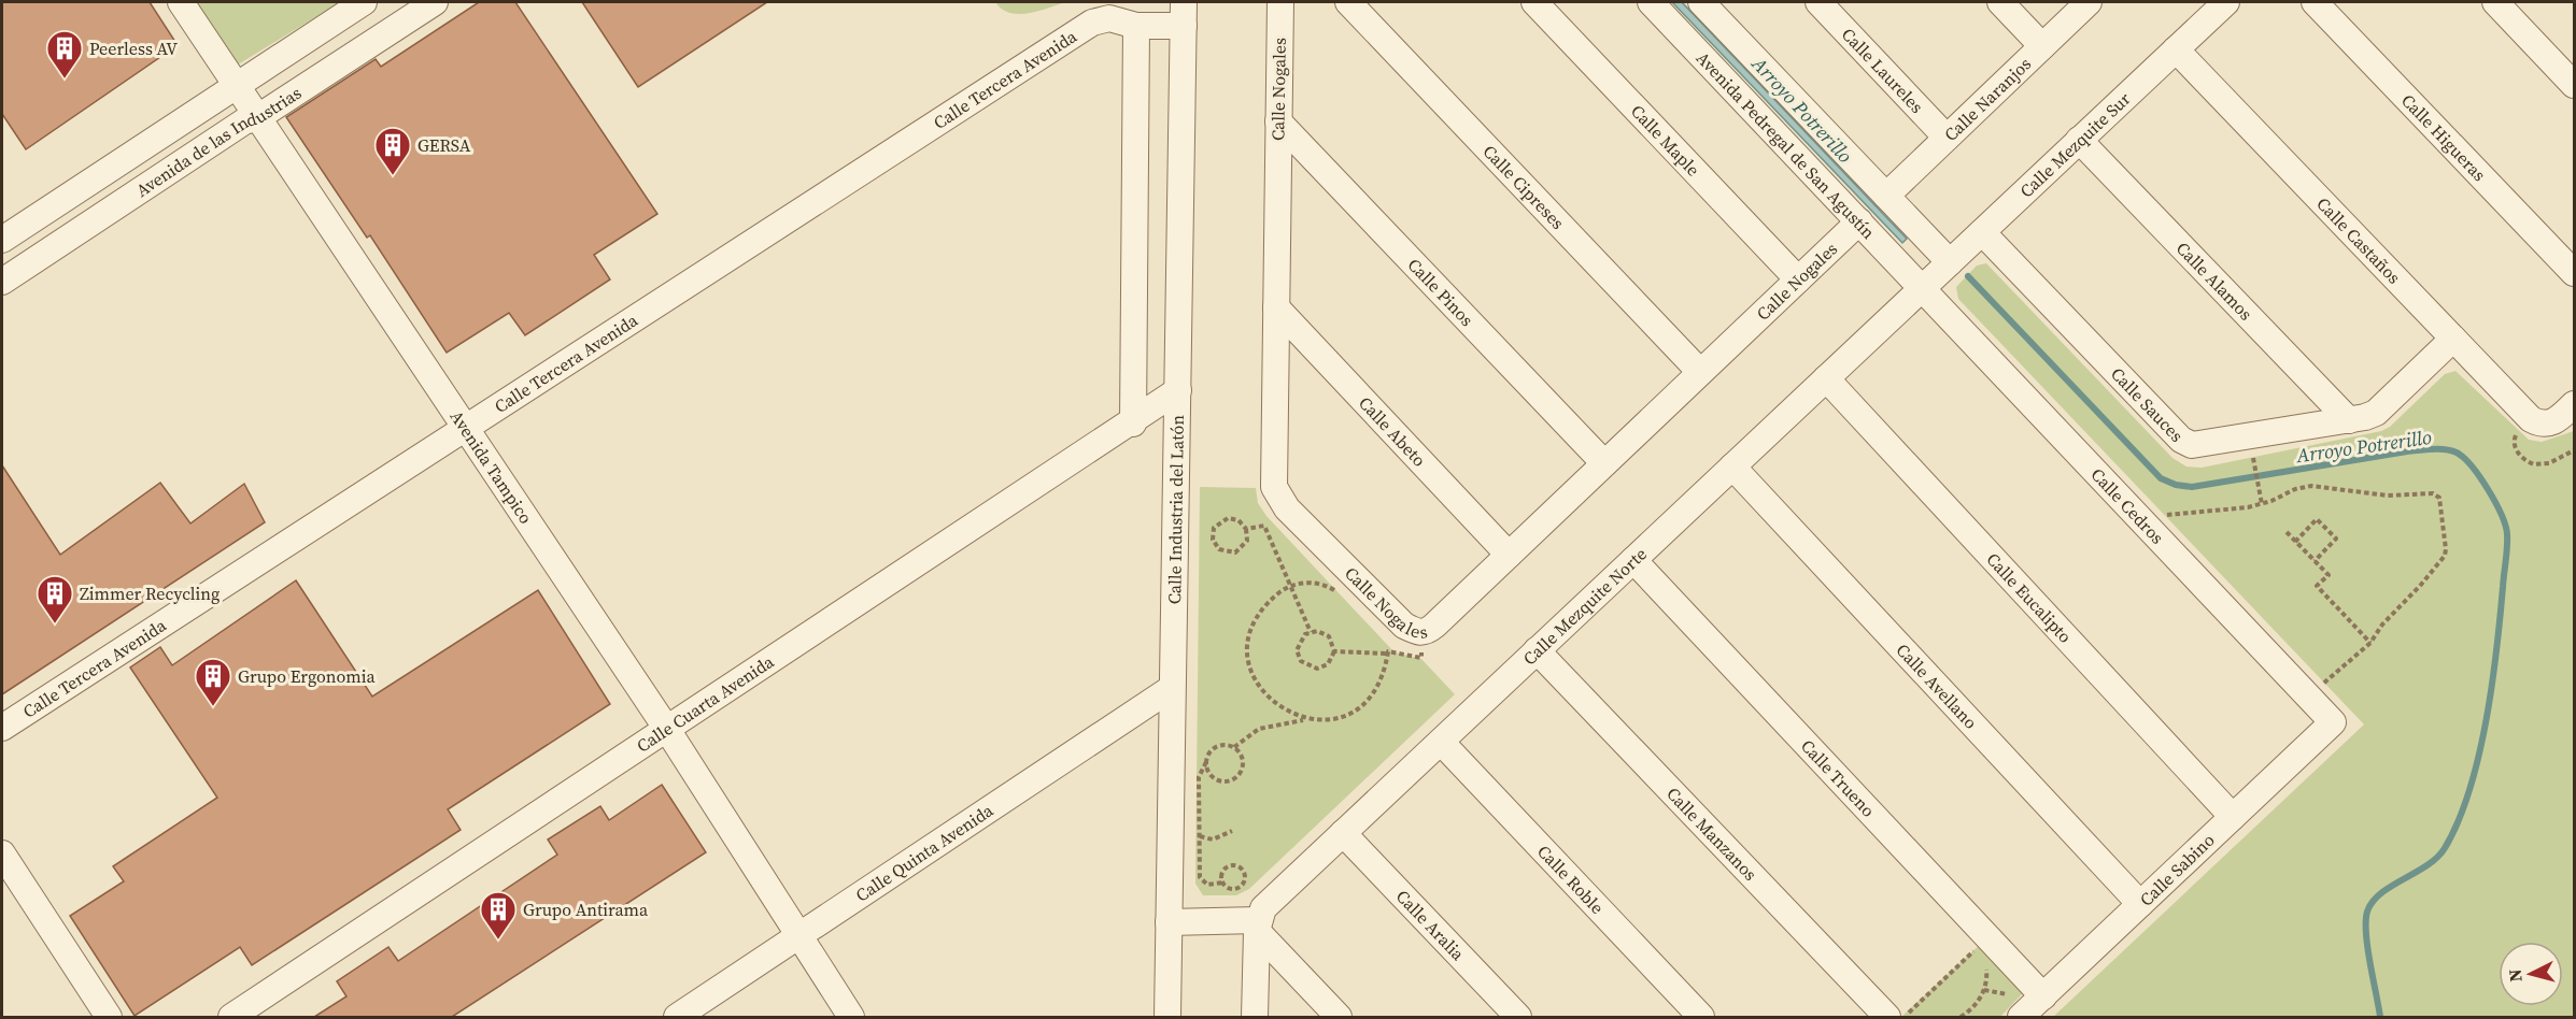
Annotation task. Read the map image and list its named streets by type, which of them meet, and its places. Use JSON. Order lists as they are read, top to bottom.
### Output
{
  "streets": {
    "street": [
      "Calle Laureles",
      "Calle Tercera Avenida",
      "Calle Nogales",
      "Calle Naranjos",
      "Calle Higueras",
      "Avenida de las Industrias",
      "Calle Maple",
      "Calle Mezquite Sur",
      "Avenida Pedregal de San Agustín",
      "Calle Cipreses",
      "Calle Castaños",
      "Calle Alamos",
      "Calle Pinos",
      "Calle Sauces",
      "Calle Abeto",
      "Avenida Tampico",
      "Calle Cedros",
      "Calle Industria del Latón",
      "Calle Eucalipto",
      "Calle Mezquite Norte",
      "Calle Avellano",
      "Calle Cuarta Avenida",
      "Calle Trueno",
      "Calle Manzanos",
      "Calle Quinta Avenida",
      "Calle Sabino",
      "Calle Roble",
      "Calle Aralia"
    ]
  },
  "crossings": [
    ["Calle Laureles", "Calle Naranjos"],
    ["Calle Tercera Avenida", "Avenida Tampico"],
    ["Calle Tercera Avenida", "Calle Industria del Latón"],
    ["Calle Nogales", "Calle Maple"],
    ["Calle Nogales", "Avenida Pedregal de San Agustín"],
    ["Calle Nogales", "Calle Cipreses"],
    ["Calle Nogales", "Calle Pinos"],
    ["Calle Nogales", "Calle Abeto"],
    ["Calle Naranjos", "Avenida Pedregal de San Agustín"],
    ["Avenida de las Industrias", "Avenida Tampico"],
    ["Calle Mezquite Sur", "Avenida Pedregal de San Agustín"],
    ["Calle Mezquite Sur", "Calle Castaños"],
    ["Calle Mezquite Sur", "Calle Alamos"],
    ["Calle Mezquite Sur", "Calle Sauces"],
    ["Calle Mezquite Sur", "Calle Cedros"],
    ["Calle Mezquite Sur", "Calle Mezquite Norte"],
    ["Avenida Pedregal de San Agustín", "Calle Cedros"],
    ["Avenida Pedregal de San Agustín", "Calle Mezquite Norte"],
    ["Calle Castaños", "Calle Sauces"],
    ["Calle Alamos", "Calle Sauces"],
    ["Avenida Tampico", "Calle Cuarta Avenida"],
    ["Avenida Tampico", "Calle Quinta Avenida"],
    ["Calle Cedros", "Calle Mezquite Norte"],
    ["Calle Cedros", "Calle Sabino"],
    ["Calle Industria del Latón", "Calle Cuarta Avenida"],
    ["Calle Industria del Latón", "Calle Quinta Avenida"],
    ["Calle Eucalipto", "Calle Mezquite Norte"],
    ["Calle Eucalipto", "Calle Sabino"],
    ["Calle Mezquite Norte", "Calle Avellano"],
    ["Calle Mezquite Norte", "Calle Trueno"],
    ["Calle Mezquite Norte", "Calle Manzanos"],
    ["Calle Mezquite Norte", "Calle Roble"],
    ["Calle Mezquite Norte", "Calle Aralia"],
    ["Calle Avellano", "Calle Sabino"],
    ["Calle Trueno", "Calle Sabino"]
  ],
  "water": ["Arroyo Potrerillo"],
  "places": {
    "building": [
      "Peerless AV",
      "GERSA",
      "Zimmer Recycling",
      "Grupo Ergonomia",
      "Grupo Antirama"
    ]
  },
  "north": "left"
}
